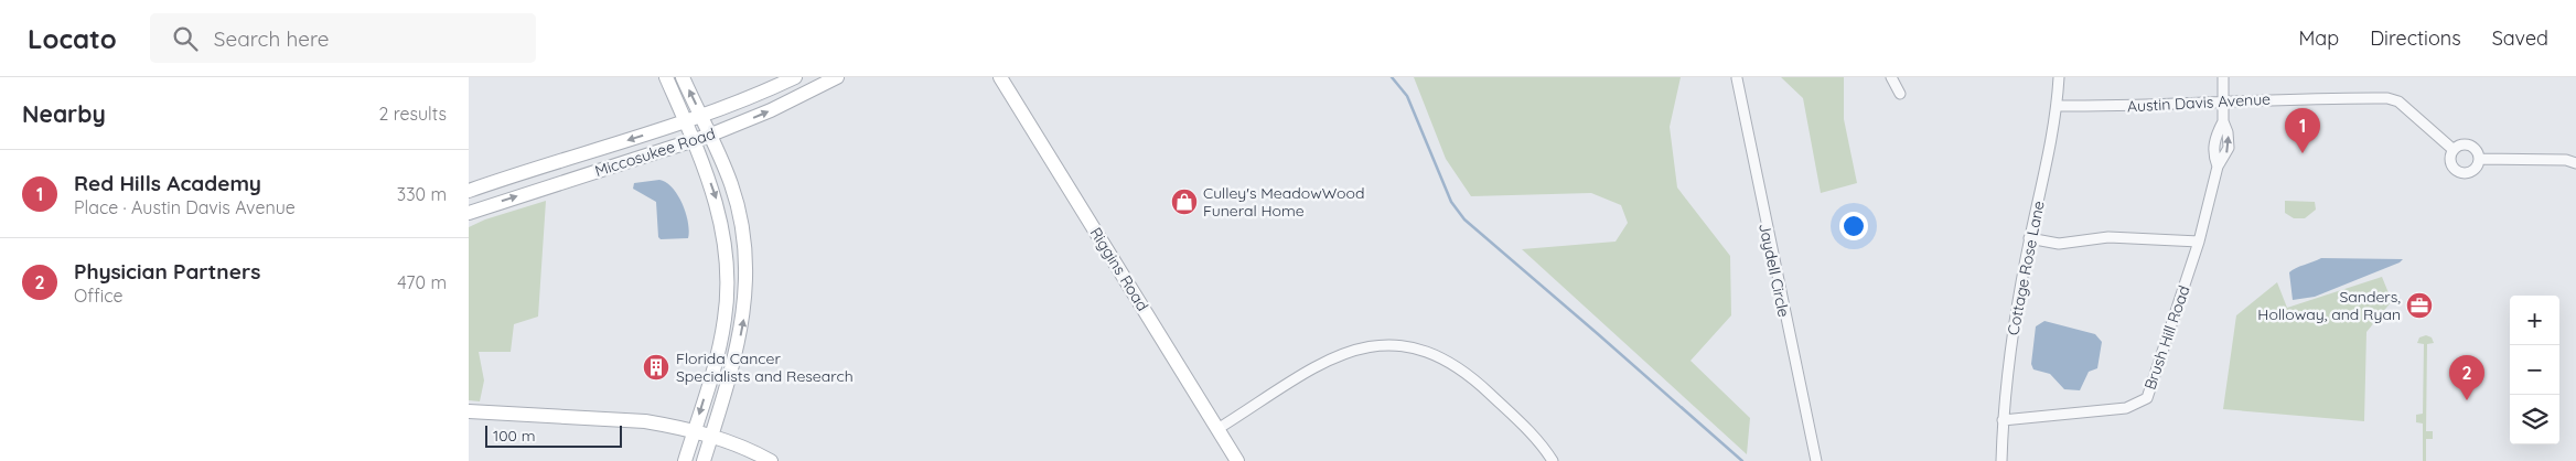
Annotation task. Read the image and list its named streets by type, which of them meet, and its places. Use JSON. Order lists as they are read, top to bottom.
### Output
{
  "streets": {
    "street": [
      "Austin Davis Avenue",
      "Miccosukee Road",
      "Cottage Rose Lane",
      "Riggins Road",
      "Jaydell Circle",
      "Brush Hill Road"
    ]
  },
  "crossings": [
    ["Austin Davis Avenue", "Cottage Rose Lane"],
    ["Austin Davis Avenue", "Brush Hill Road"],
    ["Cottage Rose Lane", "Brush Hill Road"]
  ],
  "places": {
    "shop": ["Culley's MeadowWood Funeral Home"],
    "office": ["Sanders, Holloway, and Ryan"],
    "building": ["Florida Cancer Specialists and Research"]
  },
  "scale_bar": "100 m",
  "page": {
    "header": "Locato",
    "search": "Search here",
    "nav": ["Map", "Directions", "Saved"],
    "heading": ["Nearby", "2 results"],
    "pins": ["1", "2"],
    "list": [
      {
        "mark": "1",
        "name": "Red Hills Academy",
        "note": "Place · Austin Davis Avenue",
        "value": "330 m"
      },
      {
        "mark": "2",
        "name": "Physician Partners",
        "note": "Office",
        "value": "470 m"
      }
    ],
    "map_buttons": ["+", "−"],
    "scale": "100 m"
  }
}
